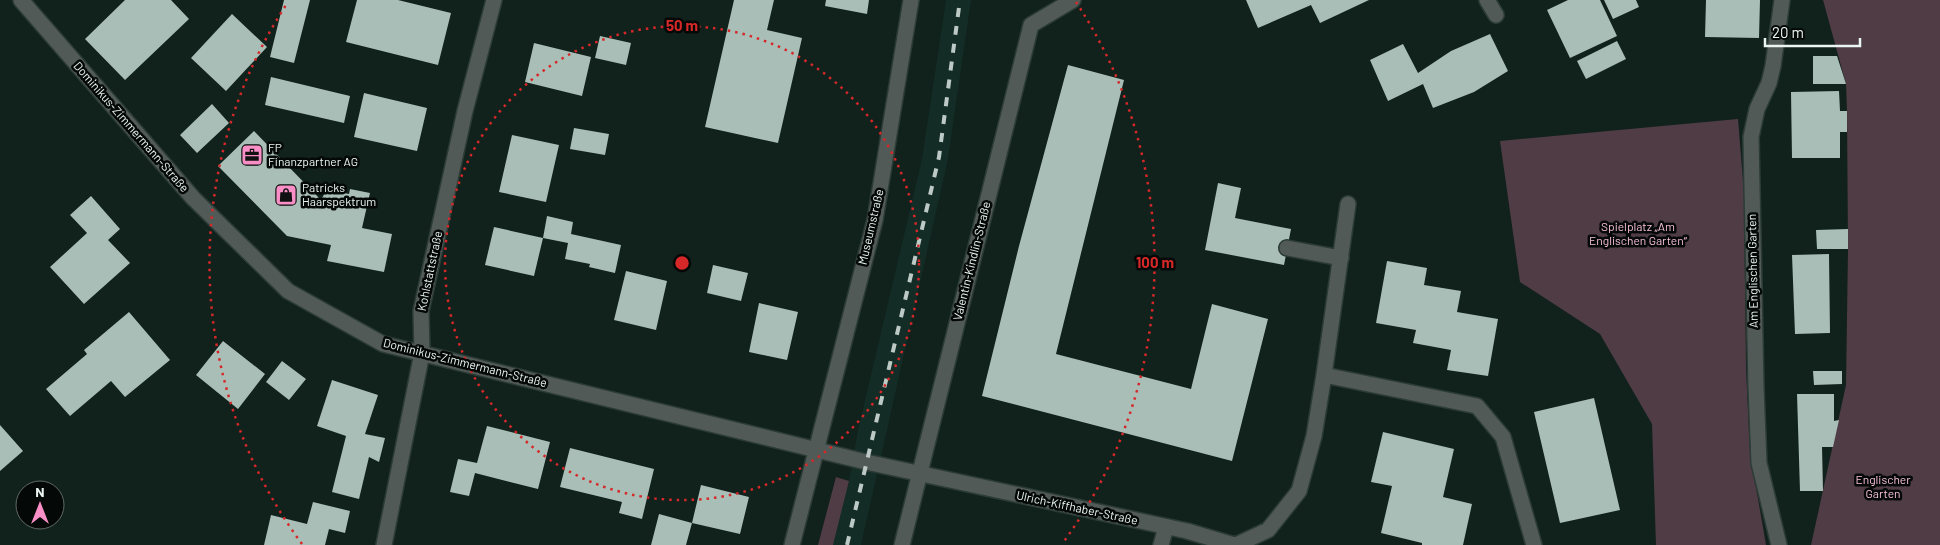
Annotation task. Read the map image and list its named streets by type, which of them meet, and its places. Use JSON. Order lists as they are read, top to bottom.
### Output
{
  "streets": {
    "street": [
      "Dominikus-Zimmermann-Straße",
      "Museumstraße",
      "Valentin-Kindlin-Straße",
      "Kohlstattstraße",
      "Am Englischen Garten",
      "Ulrich-Kiffhaber-Straße"
    ]
  },
  "crossings": [
    ["Dominikus-Zimmermann-Straße", "Museumstraße"],
    ["Dominikus-Zimmermann-Straße", "Valentin-Kindlin-Straße"],
    ["Dominikus-Zimmermann-Straße", "Kohlstattstraße"],
    ["Dominikus-Zimmermann-Straße", "Ulrich-Kiffhaber-Straße"],
    ["Valentin-Kindlin-Straße", "Ulrich-Kiffhaber-Straße"]
  ],
  "parks": ["Spielplatz „Am Englischen Garten“", "Englischer Garten"],
  "places": {
    "office": ["FP Finanzpartner AG"],
    "shop": ["Patricks Haarspektrum"]
  },
  "scale_bar": "20 m",
  "north": "top",
  "rings": ["50 m", "100 m"]
}
